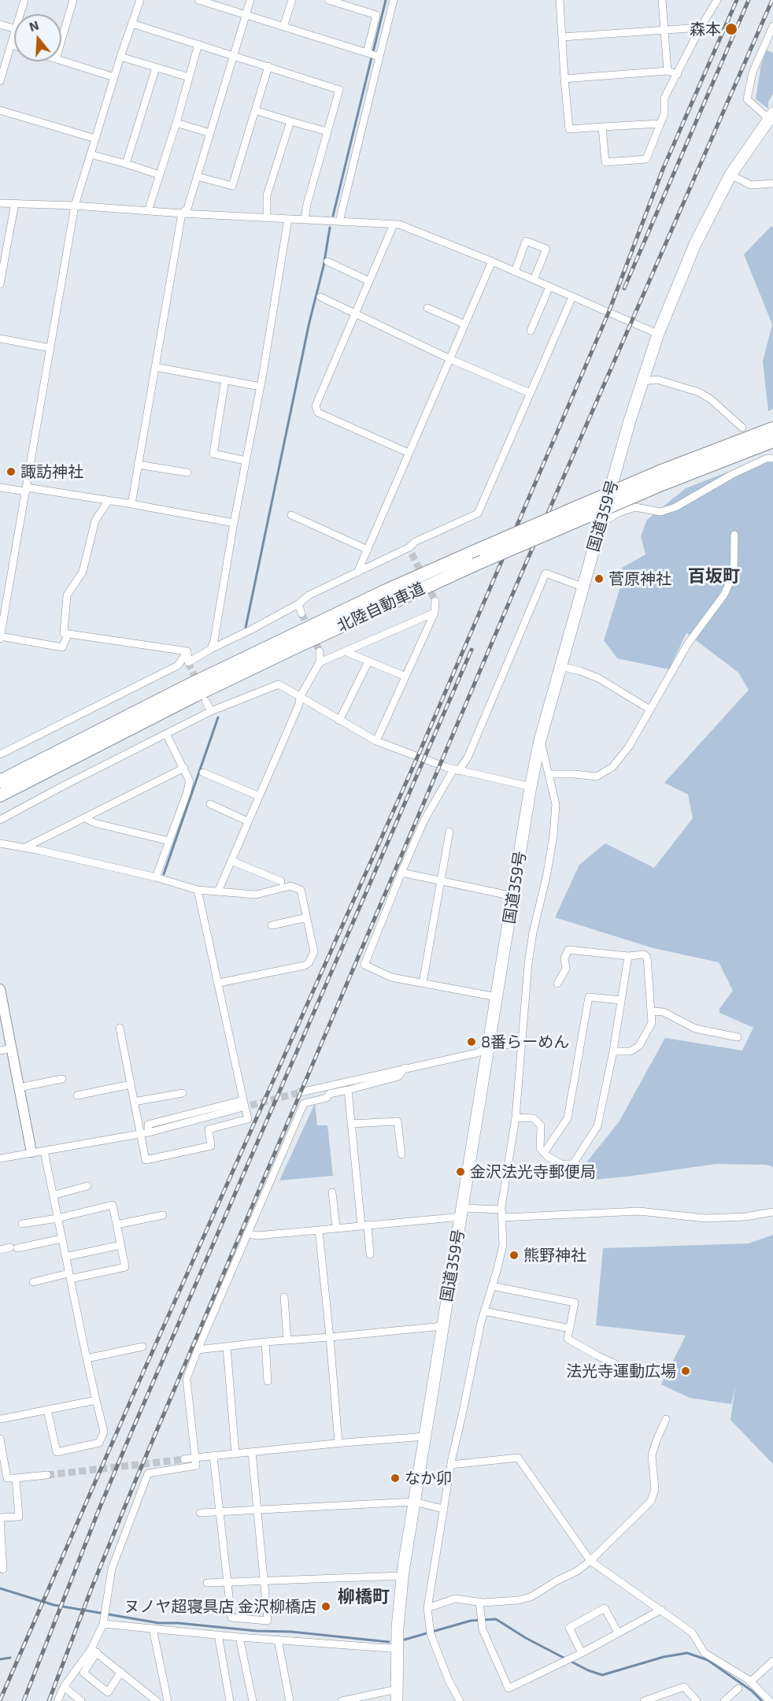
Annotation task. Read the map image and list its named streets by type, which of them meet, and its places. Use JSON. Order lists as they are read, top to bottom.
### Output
{
  "streets": {
    "highway": ["国道359号", "北陸自動車道"]
  },
  "districts": ["百坂町", "柳橋町"],
  "places": [
    "森本",
    "諏訪神社",
    "菅原神社",
    "8番らーめん",
    "金沢法光寺郵便局",
    "熊野神社",
    "法光寺運動広場",
    "なか卯",
    "ヌノヤ超寝具店 金沢柳橋店"
  ],
  "north": "top"
}
